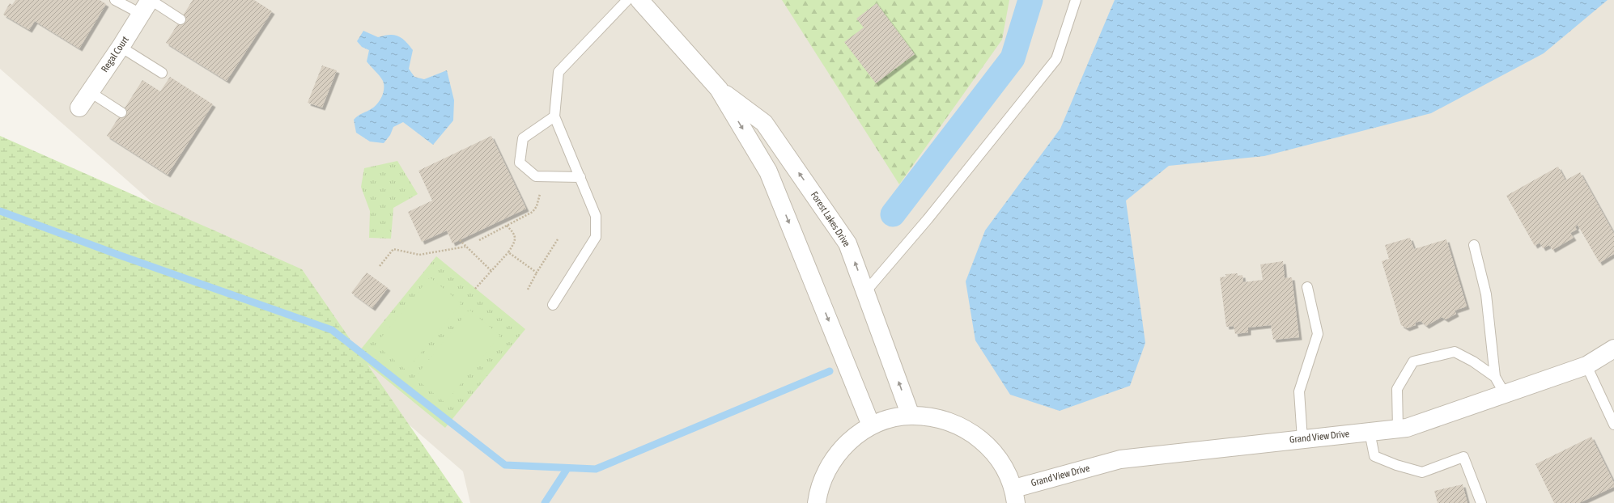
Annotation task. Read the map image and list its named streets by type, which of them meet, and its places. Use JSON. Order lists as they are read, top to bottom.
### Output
{
  "streets": {
    "street": ["Regal Court", "Forest Lakes Drive", "Grand View Drive"]
  }
}
